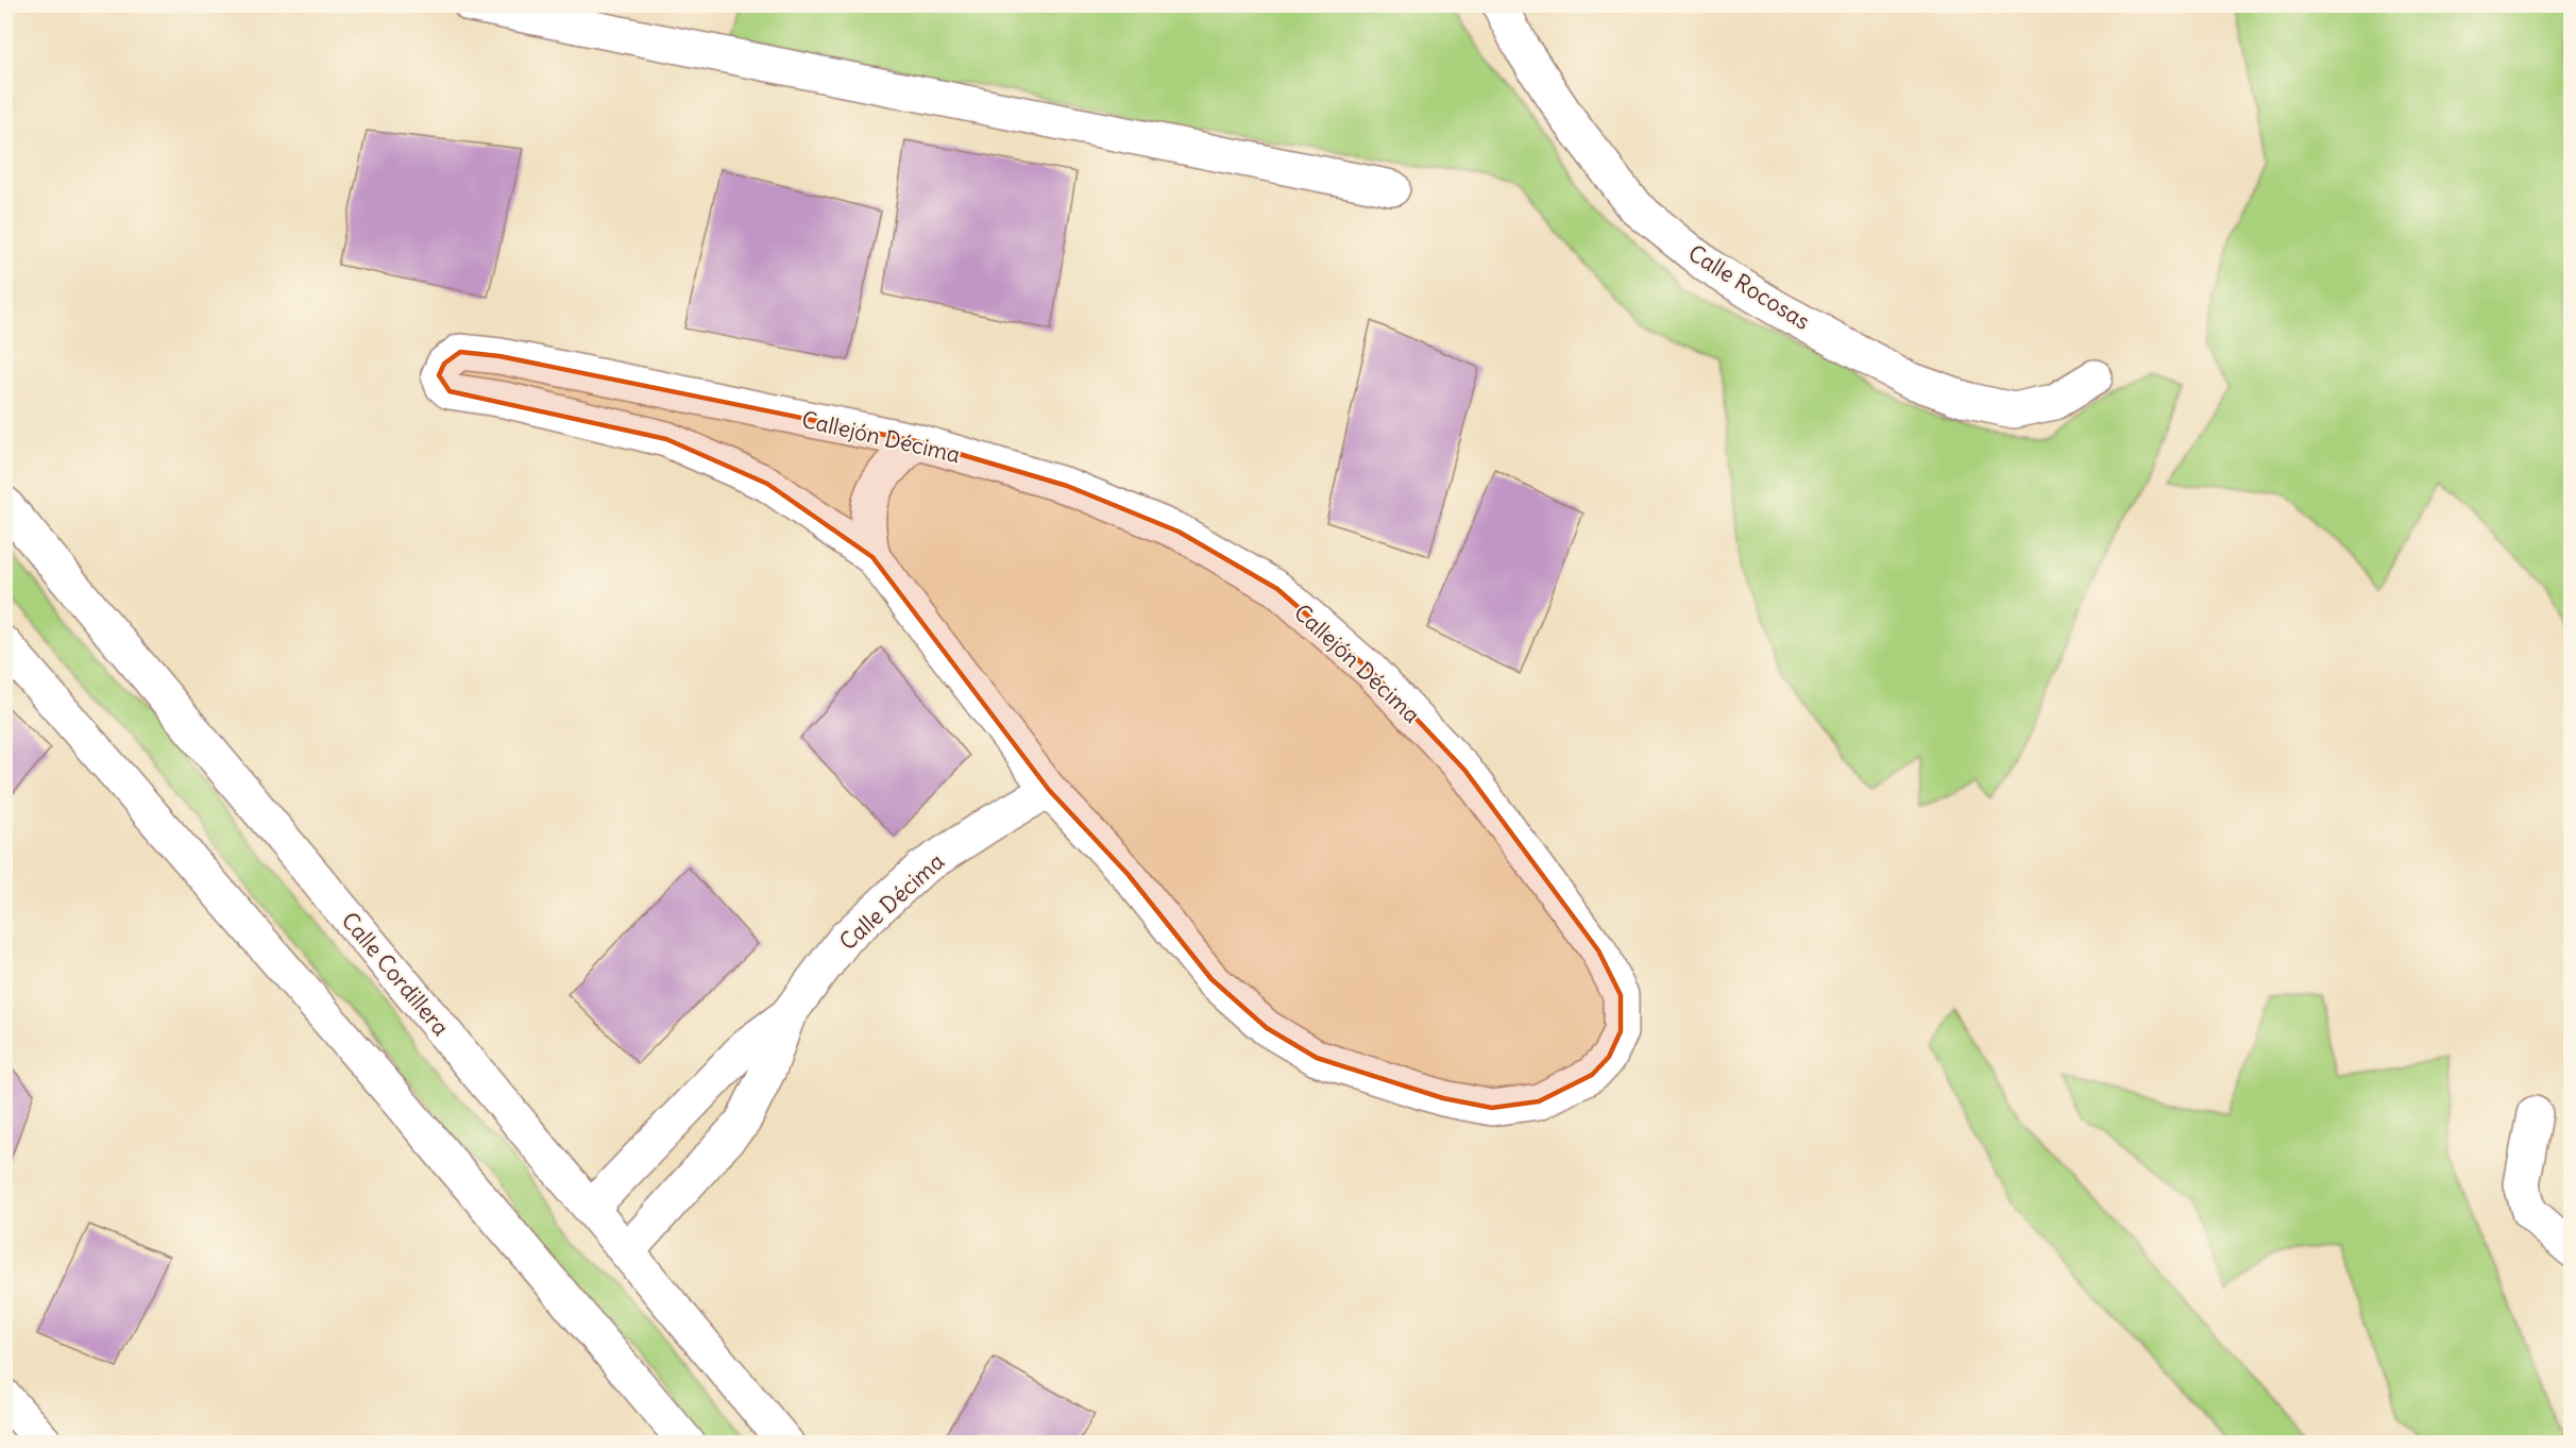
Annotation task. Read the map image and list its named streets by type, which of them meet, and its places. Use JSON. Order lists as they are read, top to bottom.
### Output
{
  "streets": {
    "street": [
      "Calle Rocosas",
      "Callejón Décima",
      "Calle Décima",
      "Calle Cordillera"
    ]
  },
  "crossings": [
    ["Callejón Décima", "Calle Décima"]
  ]
}
